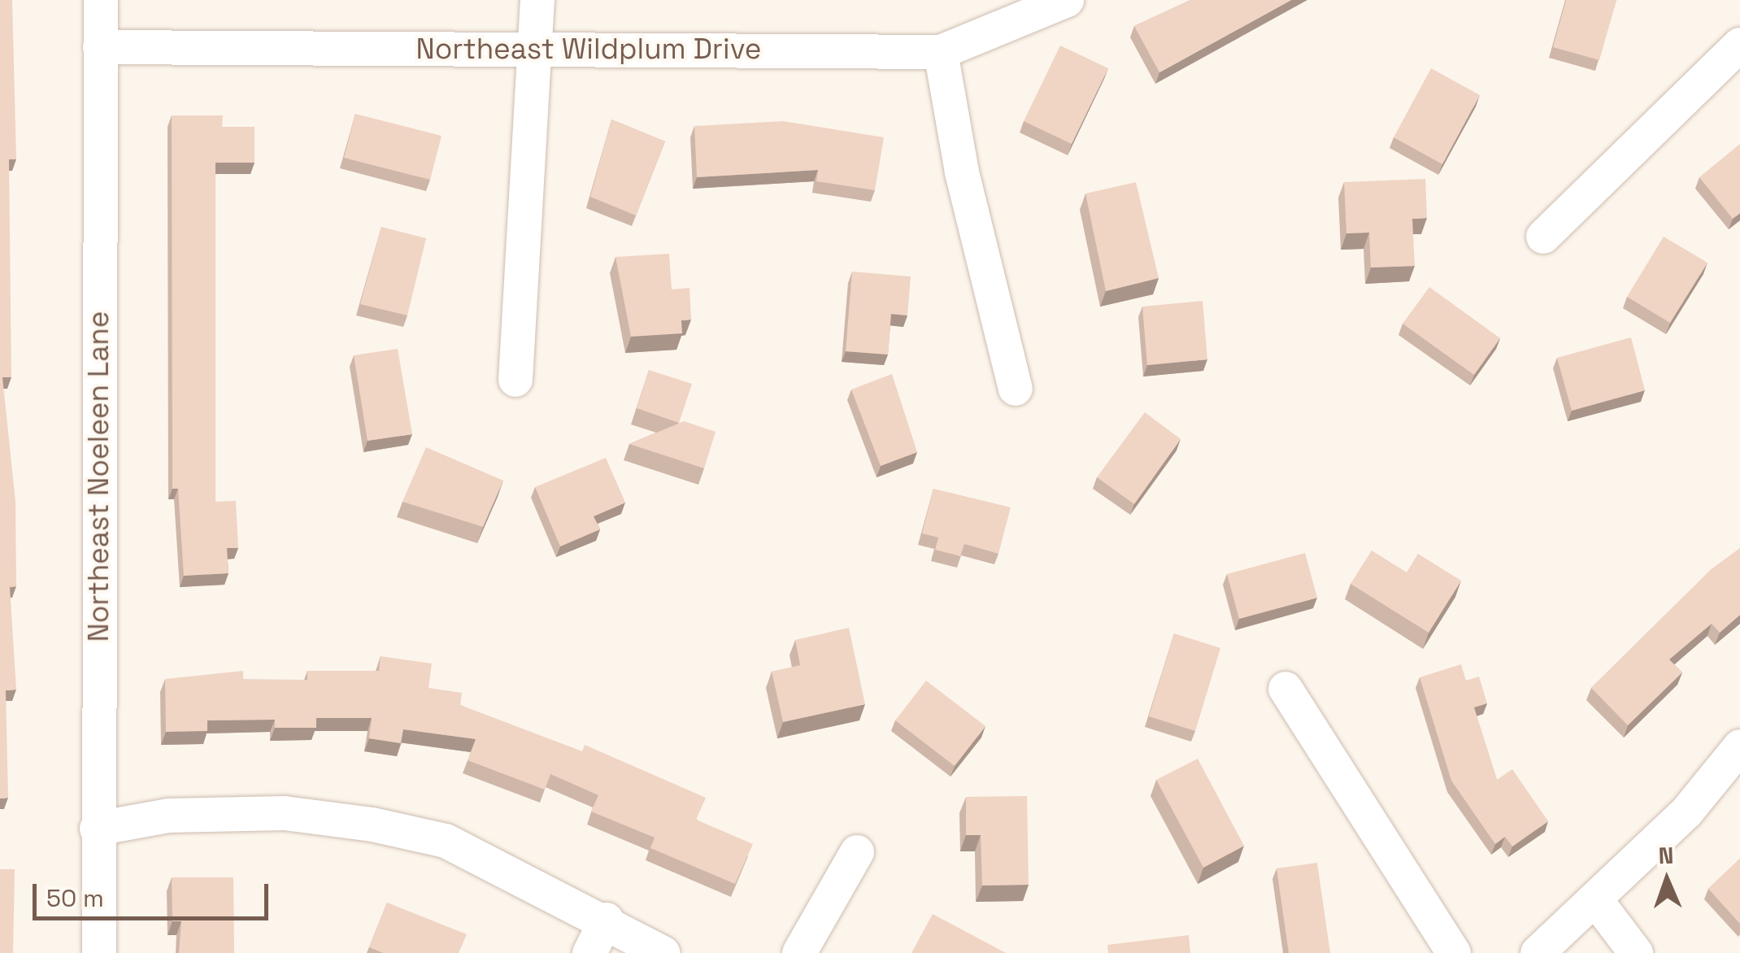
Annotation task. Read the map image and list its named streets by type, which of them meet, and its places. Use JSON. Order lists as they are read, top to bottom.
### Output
{
  "streets": {
    "street": ["Northeast Wildplum Drive", "Northeast Noeleen Lane"]
  },
  "crossings": [
    ["Northeast Wildplum Drive", "Northeast Noeleen Lane"]
  ],
  "scale_bar": "50 m",
  "north": "top"
}
